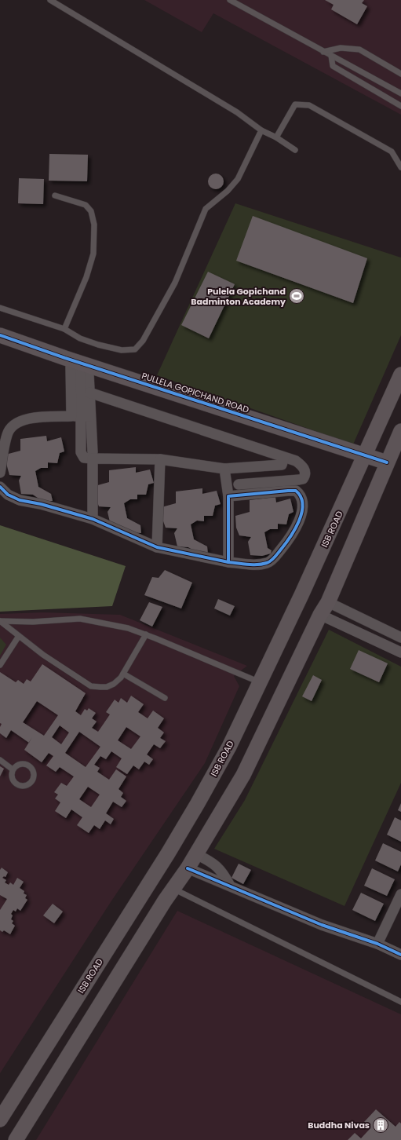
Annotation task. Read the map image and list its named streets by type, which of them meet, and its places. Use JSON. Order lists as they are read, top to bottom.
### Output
{
  "streets": {
    "main road": ["PULLELA GOPICHAND ROAD", "ISB ROAD"]
  },
  "crossings": [
    ["PULLELA GOPICHAND ROAD", "ISB ROAD"]
  ],
  "places": {
    "sports": ["Pulela Gopichand Badminton Academy"],
    "building": ["Buddha Nivas"]
  }
}
